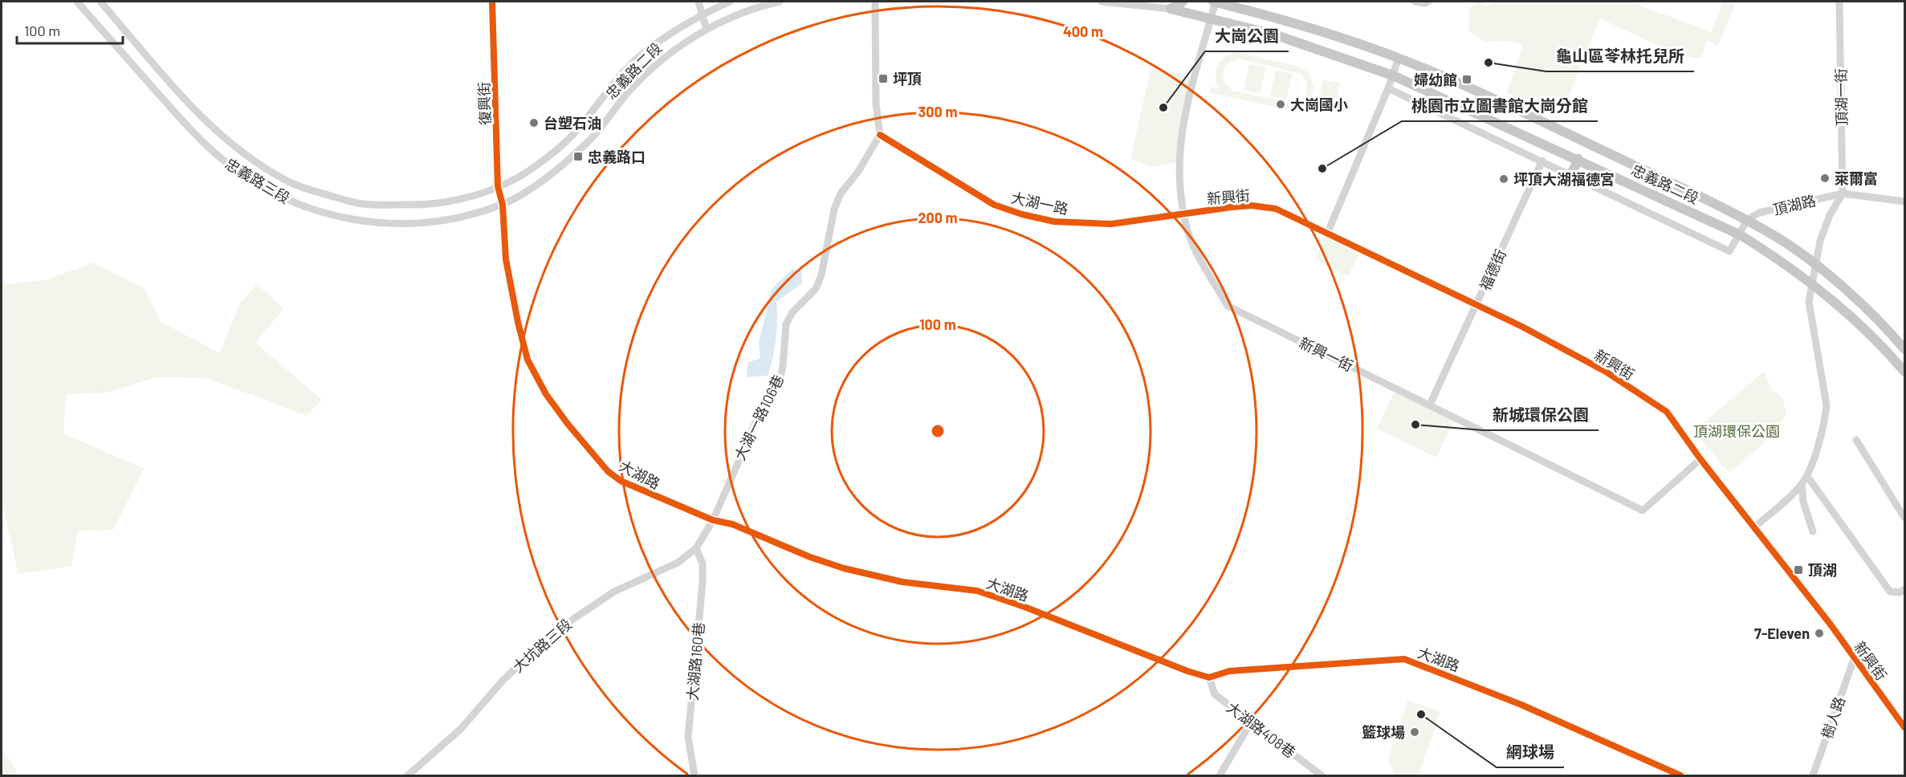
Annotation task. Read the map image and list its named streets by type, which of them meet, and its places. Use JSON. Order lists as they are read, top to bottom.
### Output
{
  "streets": {
    "main road": ["忠義路二段"],
    "street": [
      "頂湖一街",
      "復興街",
      "忠義路三段",
      "新興街",
      "大湖一路",
      "頂湖路",
      "福德街",
      "新興一街",
      "大湖一路106巷",
      "大湖路",
      "大坑路三段",
      "大湖路160巷",
      "樹人路",
      "大湖路408巷"
    ]
  },
  "crossings": [
    ["忠義路二段", "復興街"],
    ["忠義路二段", "忠義路三段"],
    ["忠義路二段", "頂湖路"],
    ["忠義路二段", "新興一街"],
    ["忠義路二段", "大湖路"],
    ["頂湖一街", "頂湖路"],
    ["復興街", "忠義路三段"],
    ["復興街", "大湖路"],
    ["忠義路三段", "大湖路"],
    ["新興街", "大湖一路"],
    ["新興街", "福德街"],
    ["新興街", "新興一街"],
    ["新興街", "樹人路"],
    ["大湖一路", "新興一街"],
    ["大湖一路", "大湖一路106巷"],
    ["福德街", "新興一街"],
    ["大湖一路106巷", "大湖路"],
    ["大湖一路106巷", "大坑路三段"],
    ["大湖路", "大坑路三段"],
    ["大湖路", "大湖路408巷"],
    ["大坑路三段", "大湖路160巷"]
  ],
  "parks": ["頂湖環保公園"],
  "places": {
    "other": [
      "龜山區苓林托兒所",
      "大崗國小",
      "大崗公園",
      "台塑石油",
      "桃園市立圖書館大崗分館",
      "萊爾富",
      "坪頂大湖福德宮",
      "新城環保公園",
      "7-Eleven",
      "網球場",
      "籃球場"
    ],
    "transit": [
      "坪頂",
      "婦幼館",
      "忠義路口",
      "頂湖"
    ]
  },
  "scale_bar": "100 m",
  "rings": [
    "400 m",
    "300 m",
    "200 m",
    "100 m"
  ]
}
